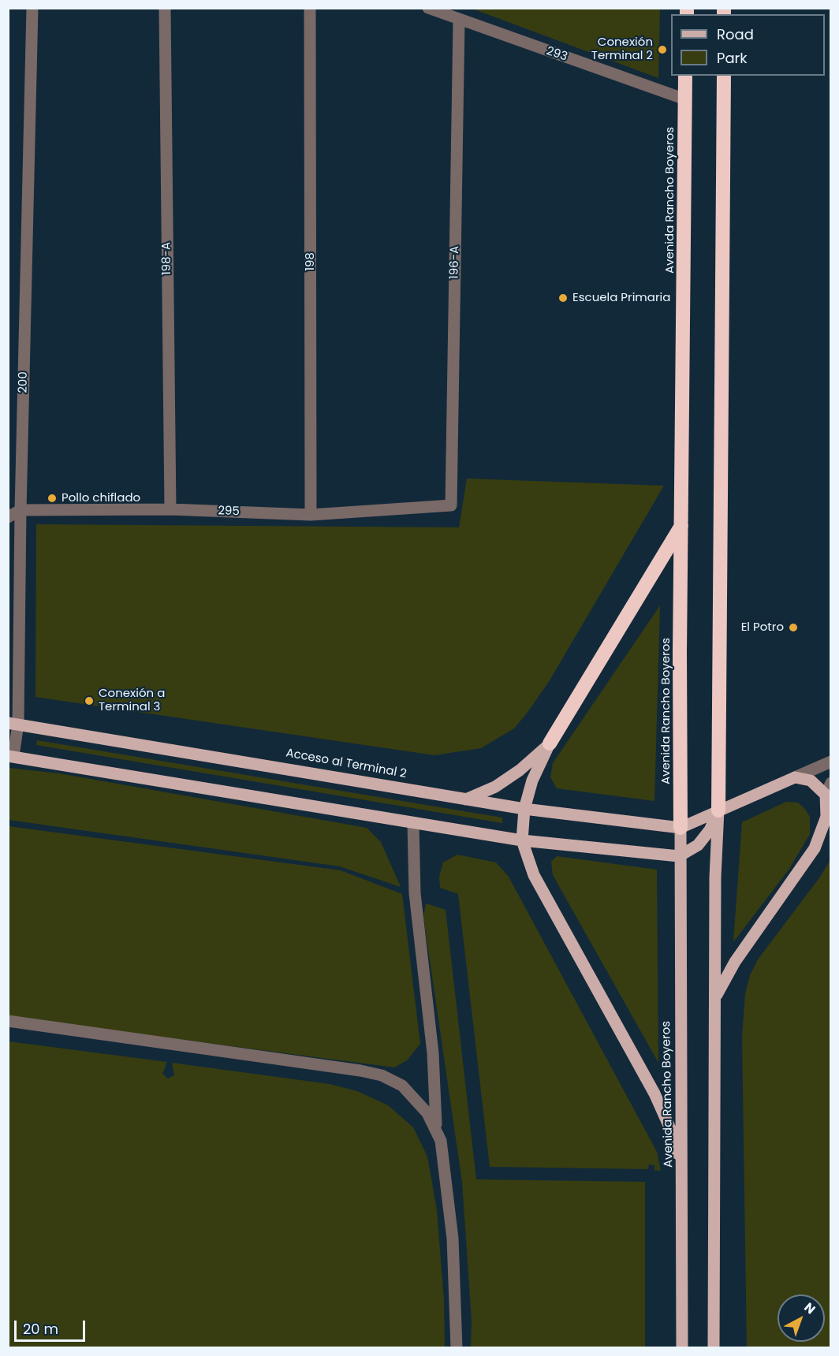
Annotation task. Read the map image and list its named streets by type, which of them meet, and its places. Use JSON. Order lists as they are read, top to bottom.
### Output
{
  "streets": {
    "highway": ["Avenida Rancho Boyeros"],
    "main road": ["Acceso al Terminal 2"],
    "street": [
      "293",
      "198-A",
      "198",
      "196-A",
      "200",
      "295"
    ]
  },
  "crossings": [
    ["293", "Avenida Rancho Boyeros"],
    ["293", "196-A"],
    ["Avenida Rancho Boyeros", "Acceso al Terminal 2"],
    ["198-A", "295"],
    ["198", "295"],
    ["196-A", "295"],
    ["200", "295"],
    ["200", "Acceso al Terminal 2"]
  ],
  "places": [
    "Conexión Terminal 2",
    "Escuela Primaria",
    "Pollo chiflado",
    "El Potro",
    "Conexión a Terminal 3"
  ],
  "legend": ["Road", "Park"],
  "scale_bar": "20 m",
  "north": "top right"
}
